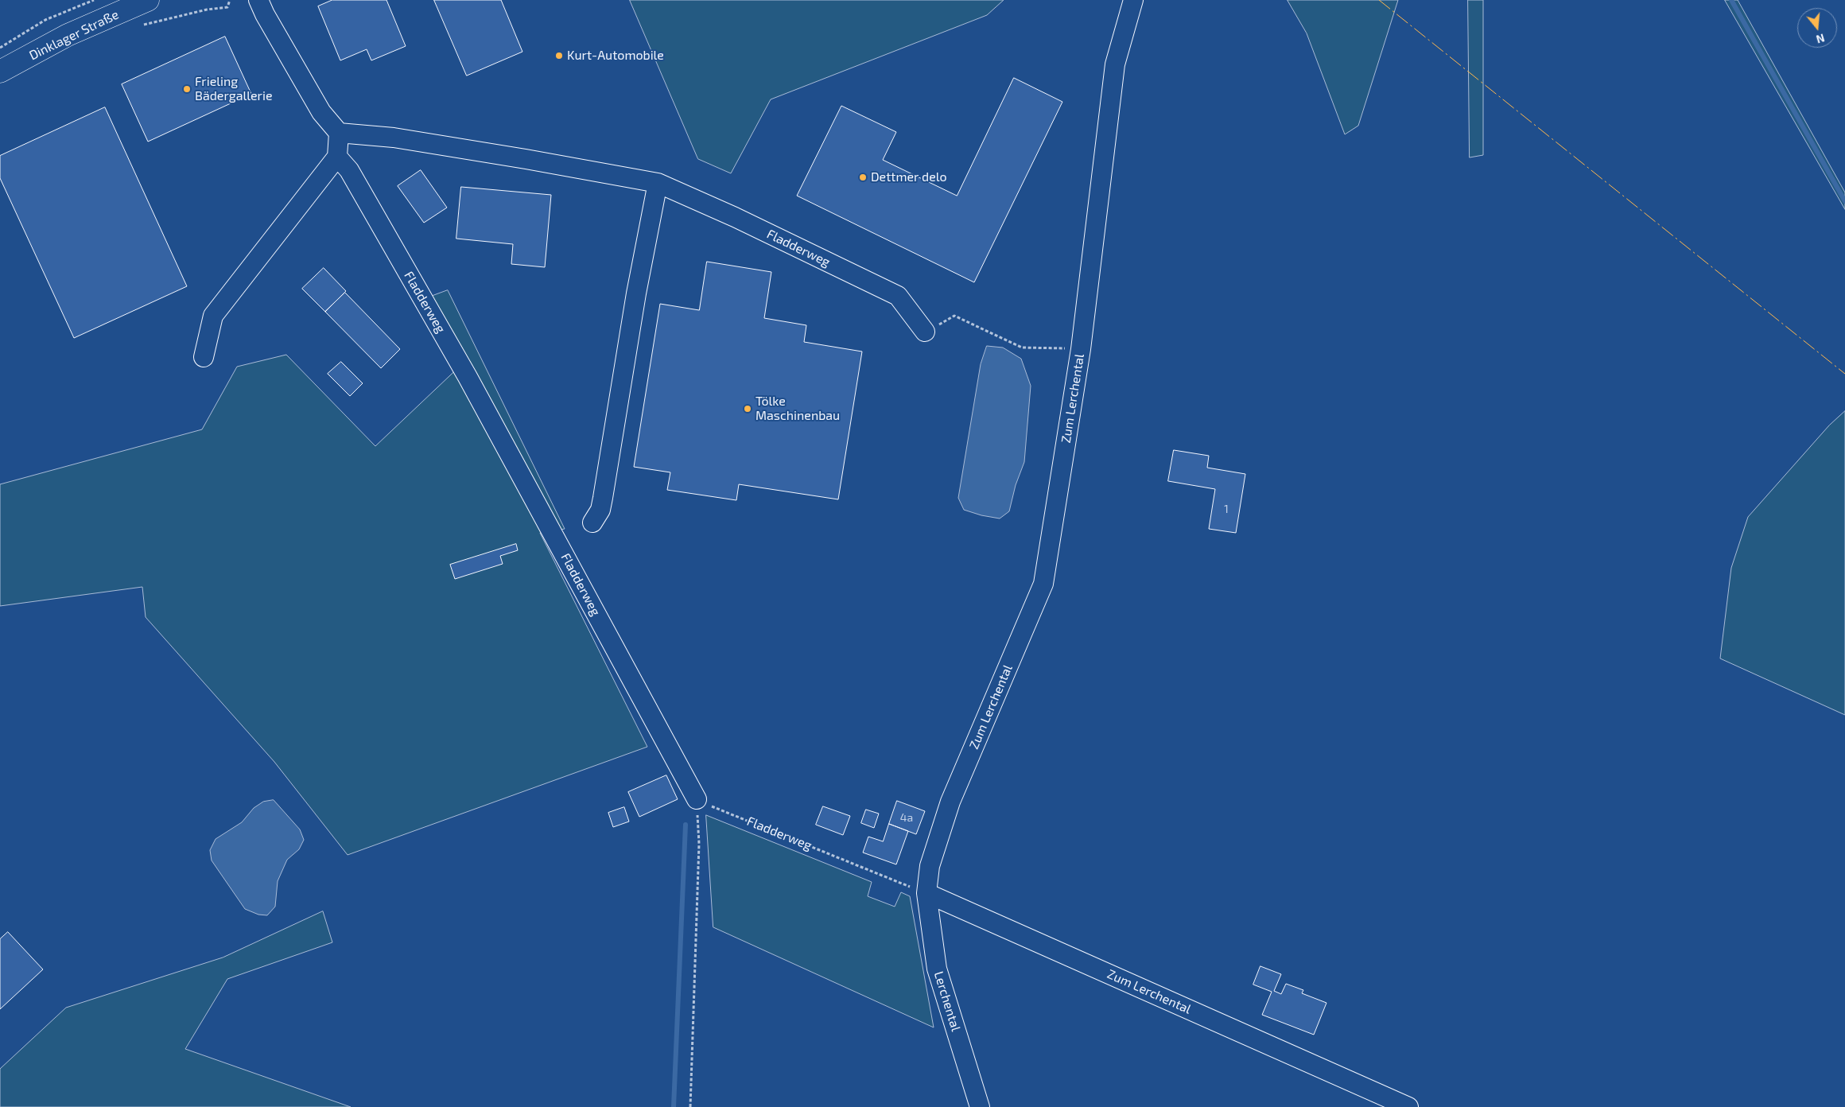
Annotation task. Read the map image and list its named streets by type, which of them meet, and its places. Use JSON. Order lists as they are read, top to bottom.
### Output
{
  "streets": {
    "main road": ["Dinklager Straße"],
    "street": ["Fladderweg", "Zum Lerchental", "Lerchental"]
  },
  "crossings": [
    ["Fladderweg", "Zum Lerchental"],
    ["Fladderweg", "Lerchental"],
    ["Zum Lerchental", "Lerchental"]
  ],
  "places": [
    "Kurt-Automobile",
    "Frieling Bädergallerie",
    "Dettmer delo",
    "Tölke Maschinenbau"
  ],
  "house_numbers": ["1", "4a"],
  "north": "bottom"
}
